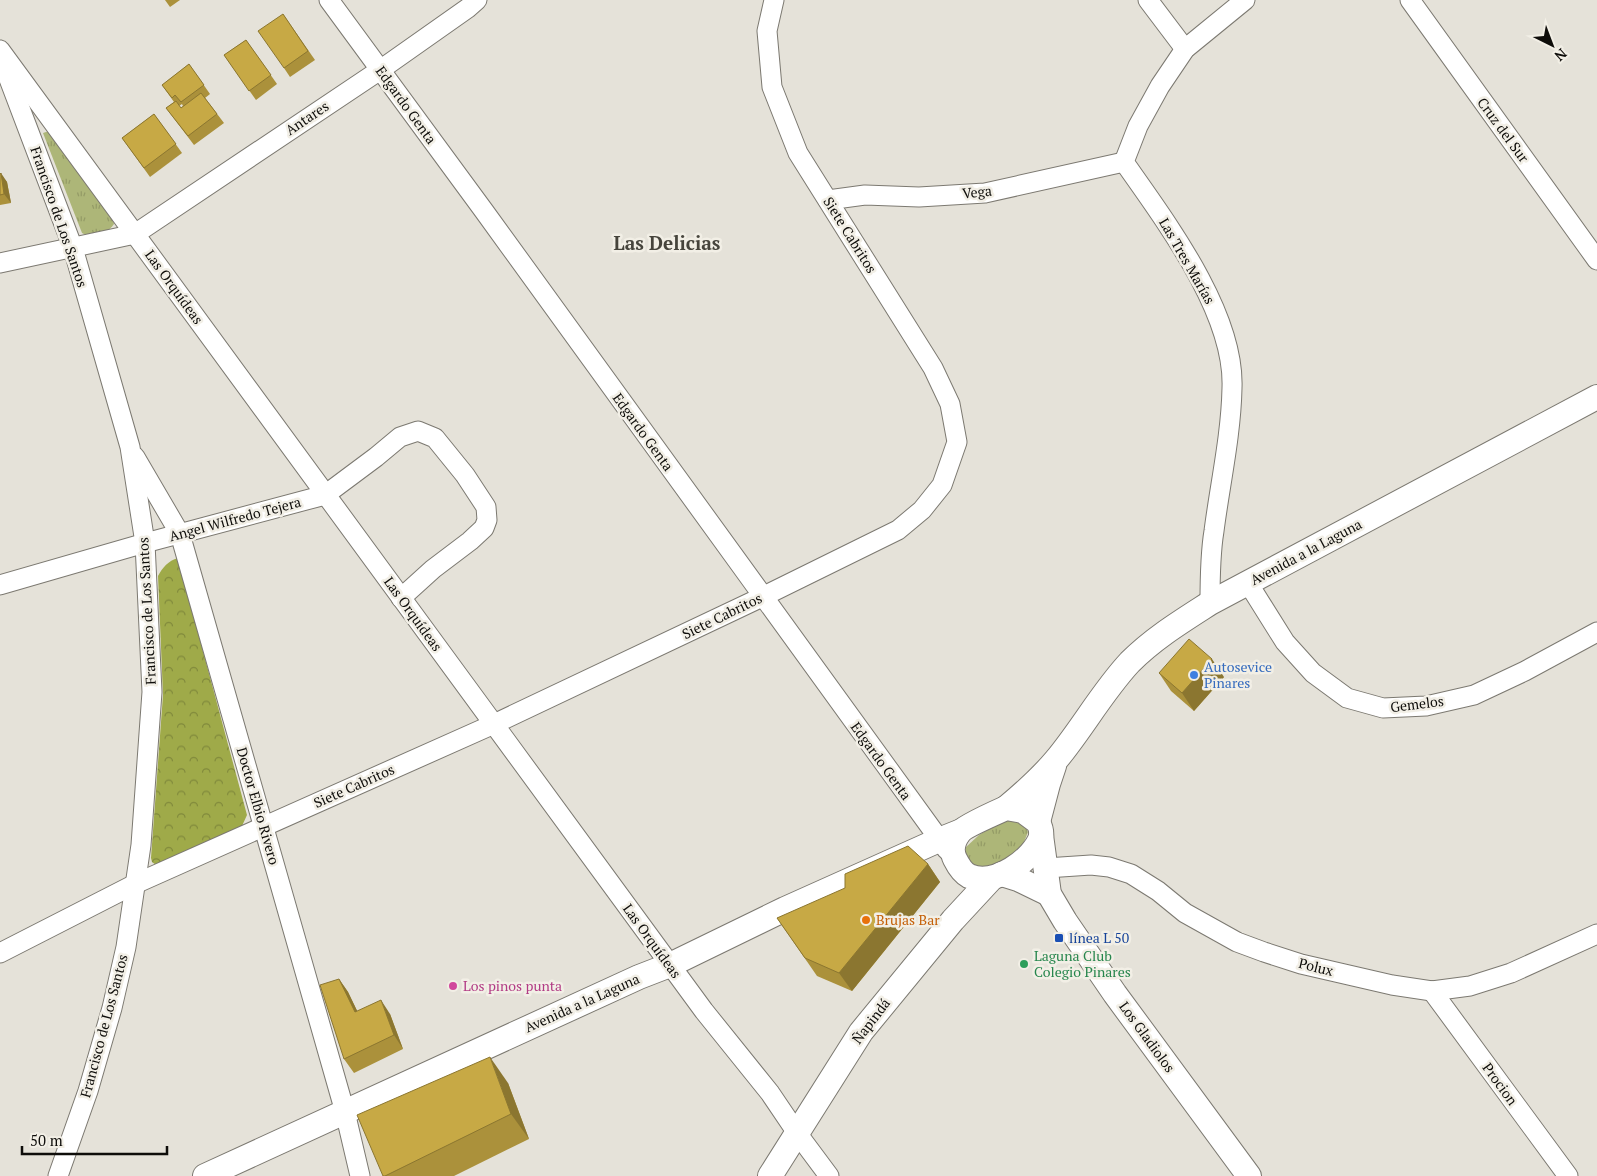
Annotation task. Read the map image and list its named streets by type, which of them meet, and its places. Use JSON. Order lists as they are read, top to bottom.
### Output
{
  "streets": {
    "street": [
      "Edgardo Genta",
      "Antares",
      "Cruz del Sur",
      "Vega",
      "Francisco de Los Santos",
      "Siete Cabritos",
      "Las Tres Marías",
      "Las Orquídeas",
      "Angel Wilfredo Tejera",
      "Avenida a la Laguna",
      "Gemelos",
      "Doctor Elbio Rivero",
      "Polux",
      "Ñapindá",
      "Los Gladiolos",
      "Procion"
    ]
  },
  "crossings": [
    ["Edgardo Genta", "Antares"],
    ["Edgardo Genta", "Siete Cabritos"],
    ["Edgardo Genta", "Avenida a la Laguna"],
    ["Antares", "Las Orquídeas"],
    ["Vega", "Siete Cabritos"],
    ["Vega", "Las Tres Marías"],
    ["Francisco de Los Santos", "Siete Cabritos"],
    ["Francisco de Los Santos", "Angel Wilfredo Tejera"],
    ["Francisco de Los Santos", "Doctor Elbio Rivero"],
    ["Siete Cabritos", "Las Orquídeas"],
    ["Siete Cabritos", "Doctor Elbio Rivero"],
    ["Las Tres Marías", "Avenida a la Laguna"],
    ["Las Orquídeas", "Angel Wilfredo Tejera"],
    ["Las Orquídeas", "Avenida a la Laguna"],
    ["Las Orquídeas", "Ñapindá"],
    ["Angel Wilfredo Tejera", "Doctor Elbio Rivero"],
    ["Avenida a la Laguna", "Gemelos"],
    ["Avenida a la Laguna", "Doctor Elbio Rivero"],
    ["Avenida a la Laguna", "Ñapindá"],
    ["Avenida a la Laguna", "Los Gladiolos"],
    ["Polux", "Los Gladiolos"],
    ["Polux", "Procion"],
    ["Ñapindá", "Los Gladiolos"]
  ],
  "districts": ["Las Delicias"],
  "places": {
    "other": [
      "Autosevice Pinares",
      "Brujas Bar",
      "Laguna Club Colegio Pinares",
      "Los pinos punta"
    ],
    "transit": ["línea L 50"]
  },
  "scale_bar": "50 m",
  "north": "bottom right"
}
